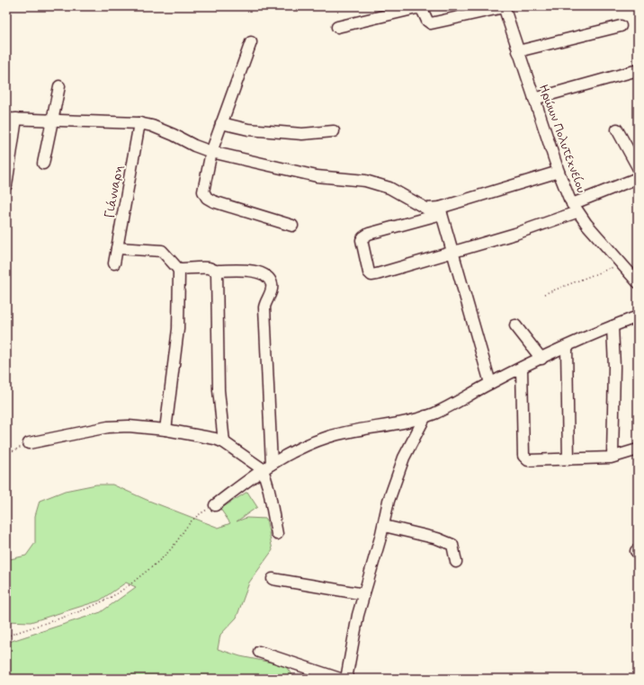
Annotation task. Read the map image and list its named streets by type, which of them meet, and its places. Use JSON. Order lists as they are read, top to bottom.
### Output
{
  "streets": {
    "street": ["Ηρώων Πολυτεχνείου", "Γιάνναρη"]
  }
}
